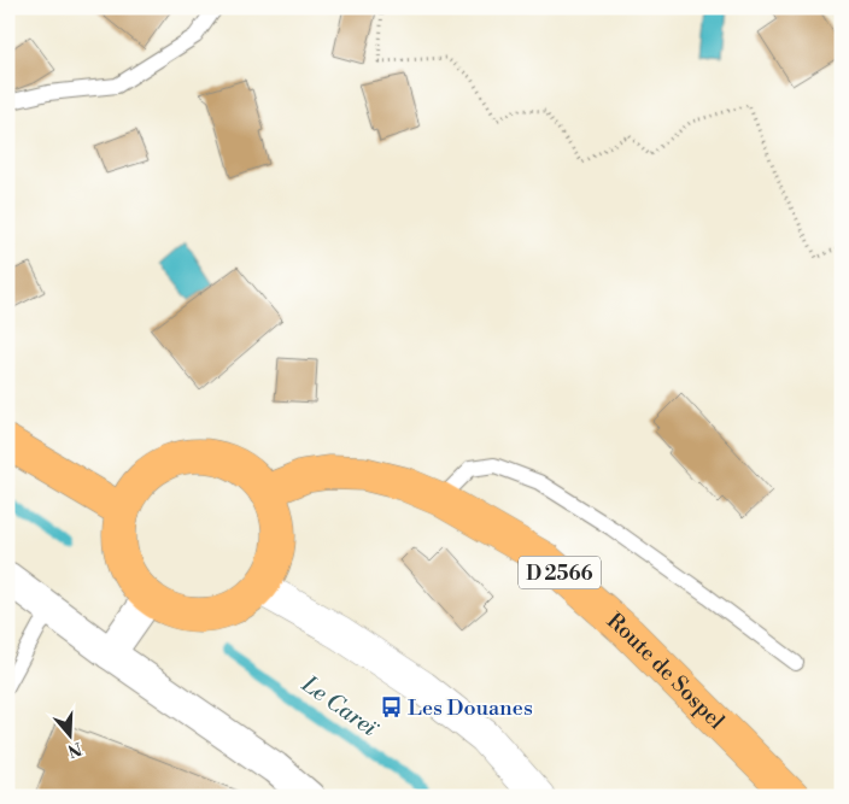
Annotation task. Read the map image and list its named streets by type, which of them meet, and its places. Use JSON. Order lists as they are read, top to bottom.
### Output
{
  "streets": {
    "main road": ["D 2566", "Route de Sospel"]
  },
  "water": ["Le Careï"],
  "places": {
    "bus stop": ["Les Douanes"]
  },
  "north": "bottom"
}
